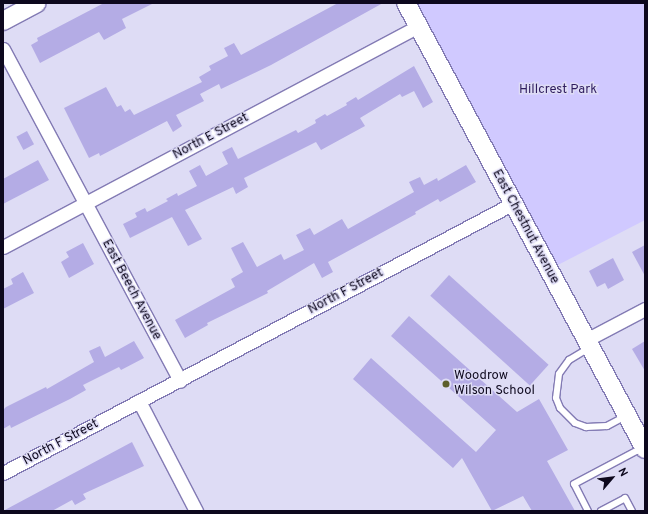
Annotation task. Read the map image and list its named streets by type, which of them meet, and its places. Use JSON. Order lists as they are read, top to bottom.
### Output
{
  "streets": {
    "street": [
      "North E Street",
      "East Chestnut Avenue",
      "East Beech Avenue",
      "North F Street"
    ]
  },
  "crossings": [
    ["North E Street", "East Chestnut Avenue"],
    ["North E Street", "East Beech Avenue"],
    ["East Chestnut Avenue", "North F Street"],
    ["East Beech Avenue", "North F Street"]
  ],
  "parks": ["Hillcrest Park"],
  "places": ["Woodrow Wilson School"],
  "north": "top right"
}
